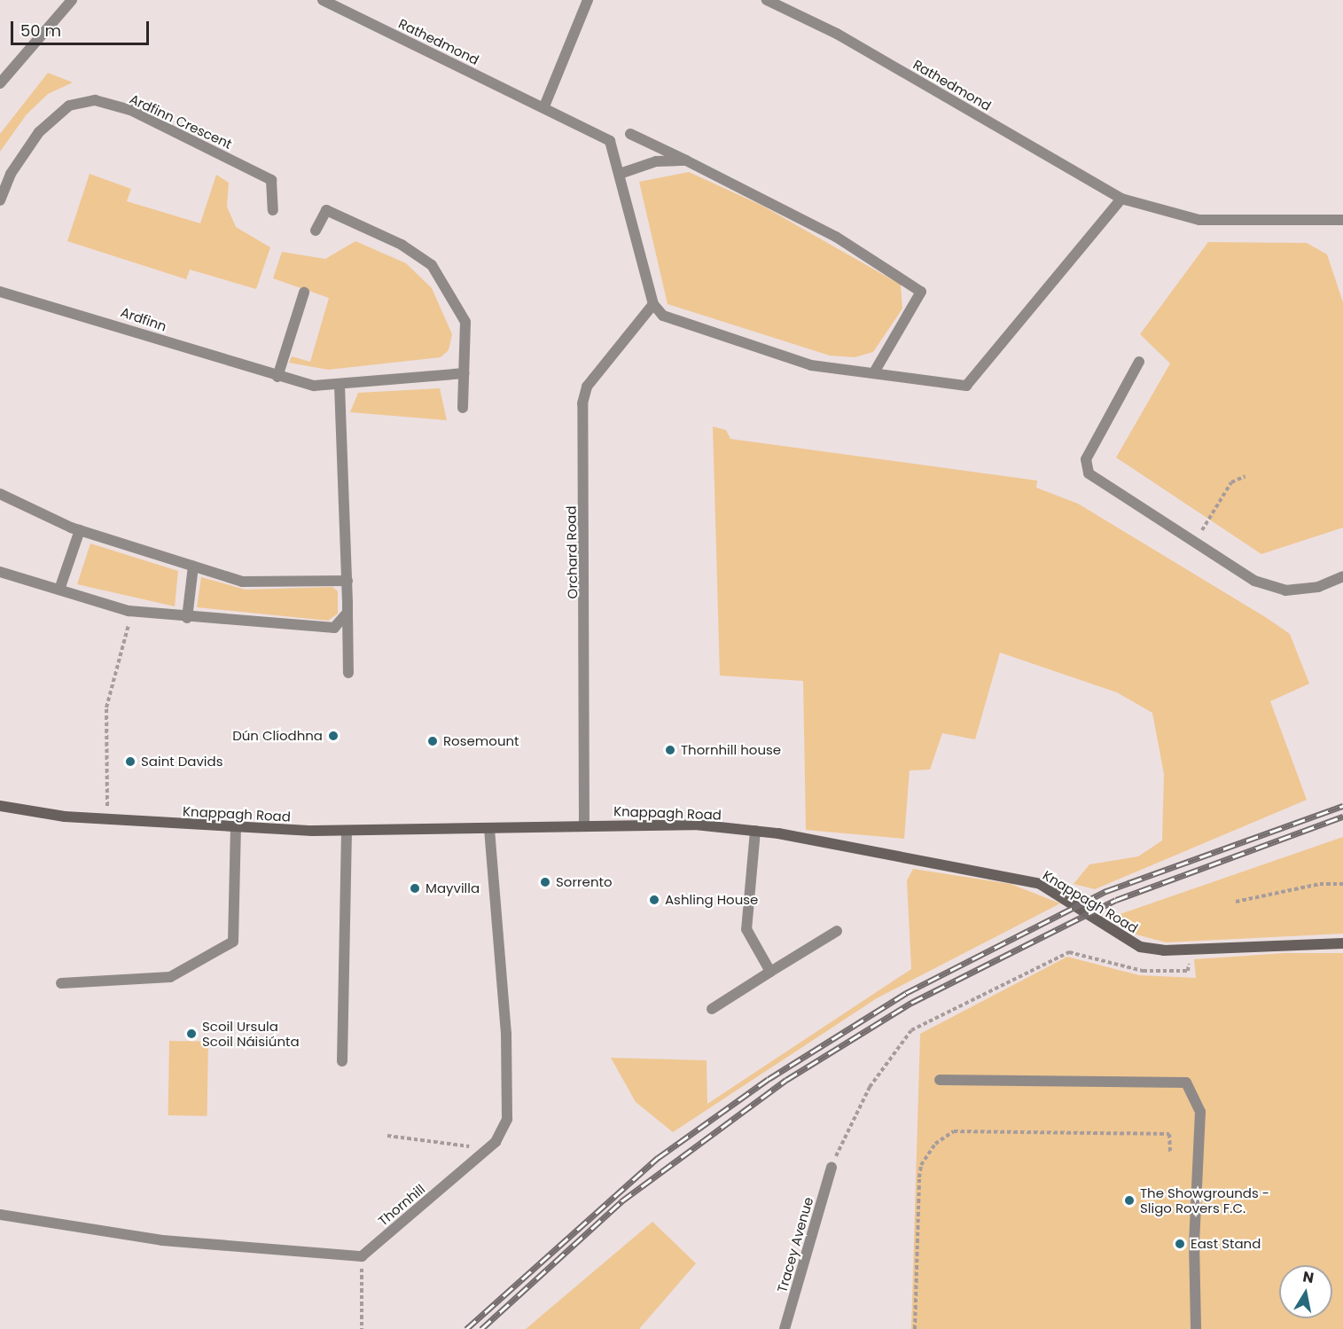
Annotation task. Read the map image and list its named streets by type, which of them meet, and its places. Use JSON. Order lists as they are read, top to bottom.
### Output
{
  "streets": {
    "main road": ["Knappagh Road"],
    "street": [
      "Rathedmond",
      "Ardfinn Crescent",
      "Ardfinn",
      "Orchard Road",
      "Thornhill",
      "Tracey Avenue"
    ]
  },
  "crossings": [
    ["Rathedmond", "Orchard Road"],
    ["Orchard Road", "Knappagh Road"],
    ["Knappagh Road", "Thornhill"]
  ],
  "places": [
    "Dún Clíodhna",
    "Rosemount",
    "Thornhill house",
    "Saint Davids",
    "Sorrento",
    "Mayvilla",
    "Ashling House",
    "Scoil Ursula Scoil Náisiúnta",
    "The Showgrounds - Sligo Rovers F.C.",
    "East Stand"
  ],
  "scale_bar": "50 m",
  "north": "top"
}
